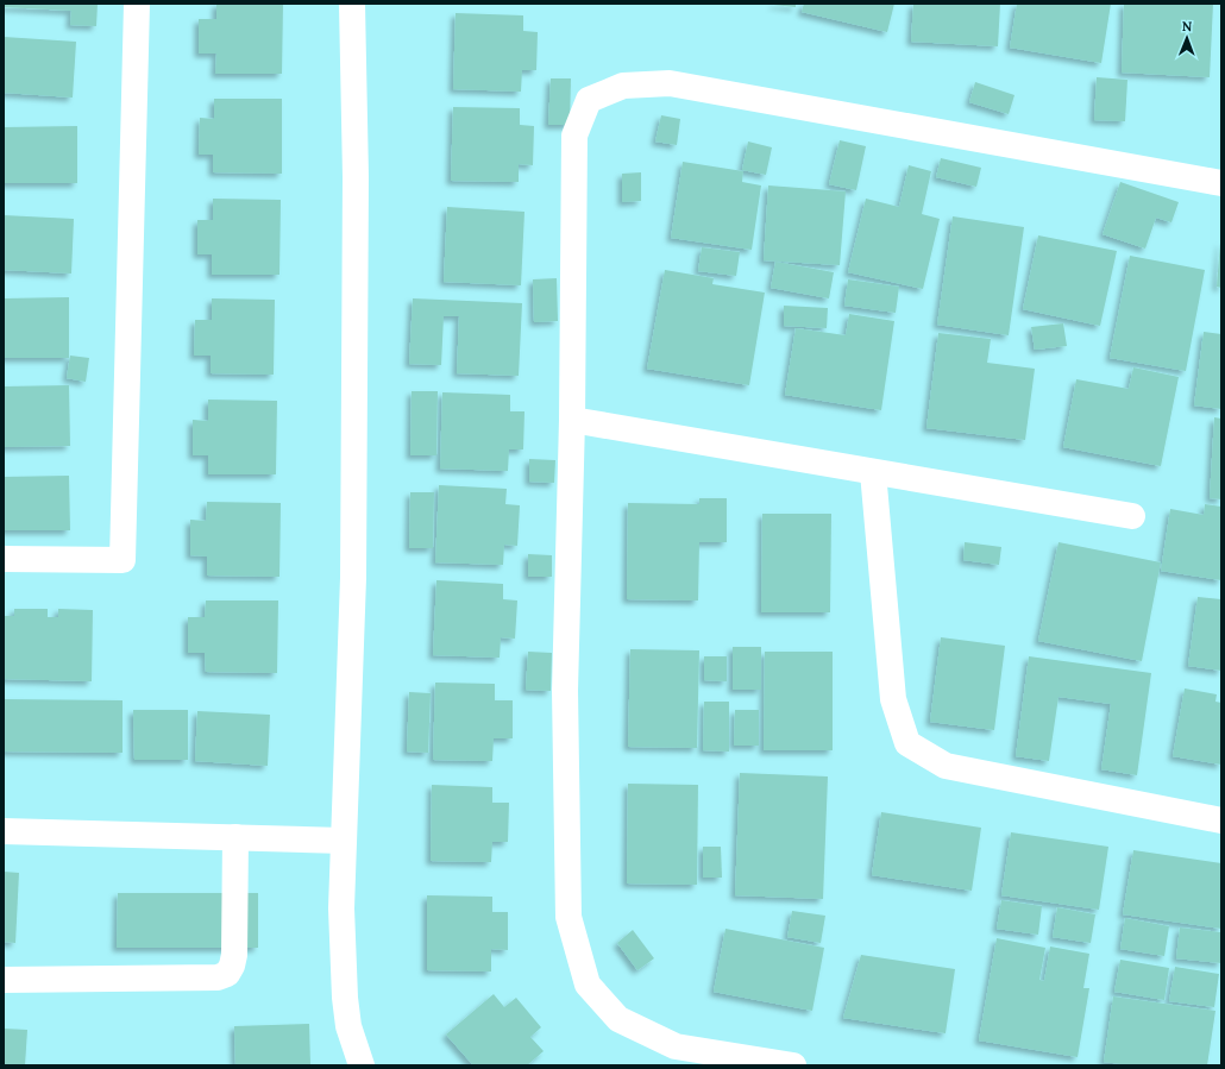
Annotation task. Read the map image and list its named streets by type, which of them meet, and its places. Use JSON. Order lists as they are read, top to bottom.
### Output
{
  "north": "top"
}
